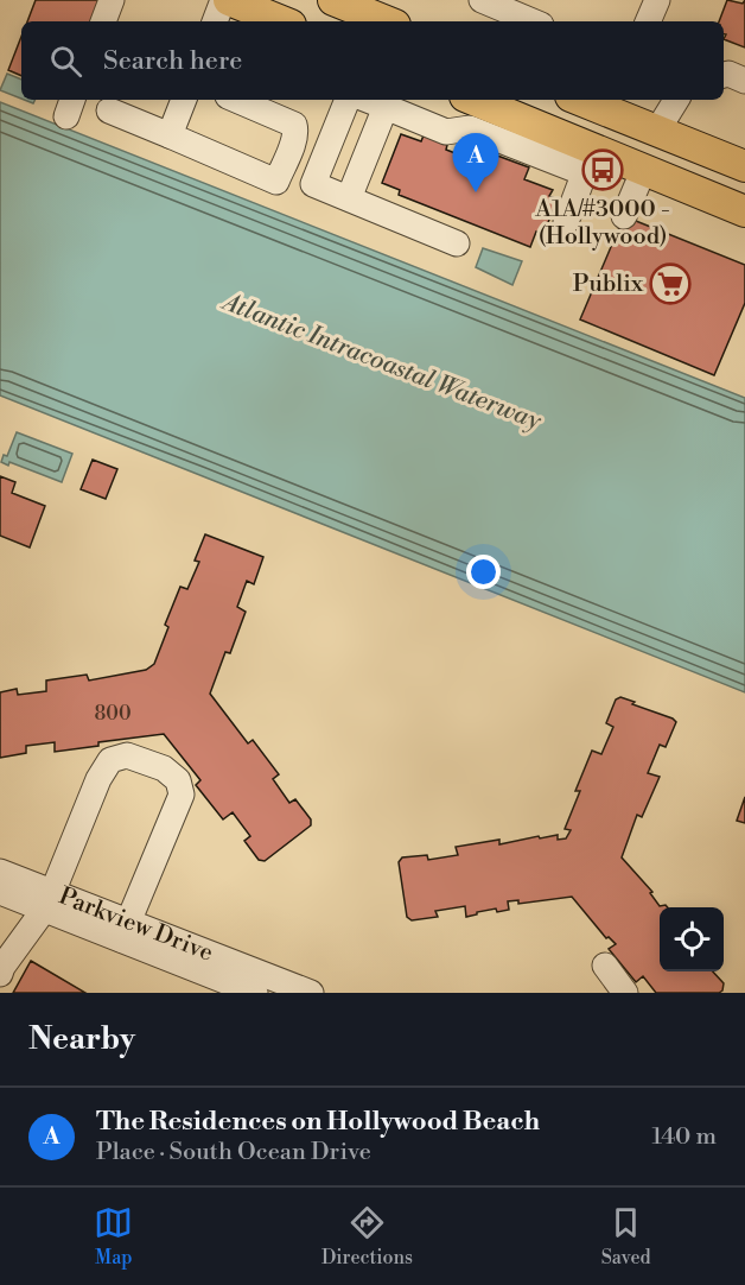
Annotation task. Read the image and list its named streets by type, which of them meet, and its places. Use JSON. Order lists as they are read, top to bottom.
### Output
{
  "streets": {
    "street": ["Parkview Drive"]
  },
  "water": ["Atlantic Intracoastal Waterway"],
  "places": {
    "bus stop": ["A1A/#3000 - (Hollywood)"],
    "supermarket": ["Publix"]
  },
  "house_numbers": ["800"],
  "page": {
    "search": "Search here",
    "pins": "A",
    "heading": "Nearby",
    "list": [
      {
        "mark": "A",
        "name": "The Residences on Hollywood Beach",
        "note": "Place · South Ocean Drive",
        "value": "140 m"
      }
    ],
    "nav": ["Map", "Directions", "Saved"]
  }
}
